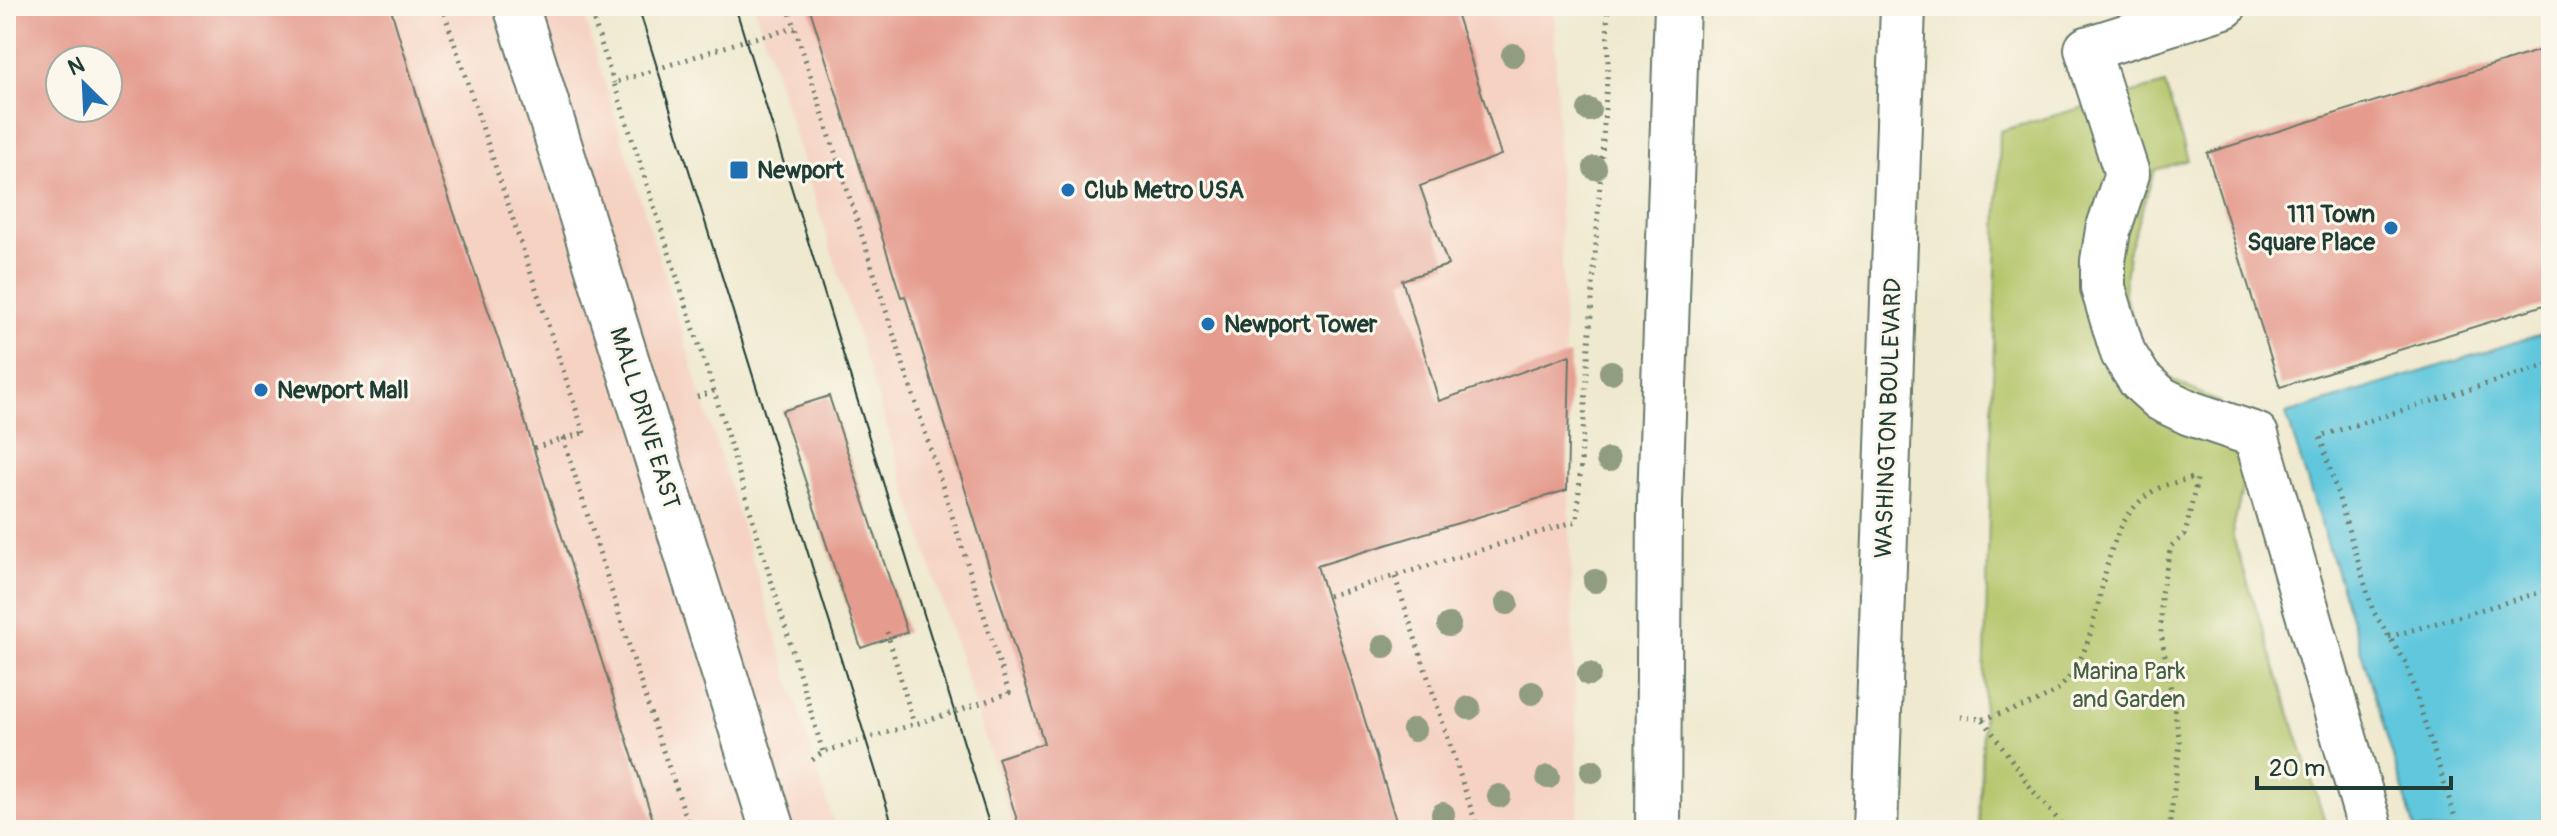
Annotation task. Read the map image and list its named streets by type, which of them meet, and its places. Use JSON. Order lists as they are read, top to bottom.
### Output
{
  "streets": {
    "street": ["MALL DRIVE EAST", "WASHINGTON BOULEVARD"]
  },
  "parks": ["Marina Park and Garden"],
  "places": {
    "transit": ["Newport"],
    "other": [
      "Club Metro USA",
      "111 Town Square Place",
      "Newport Tower",
      "Newport Mall"
    ]
  },
  "scale_bar": "20 m",
  "north": "top left"
}
